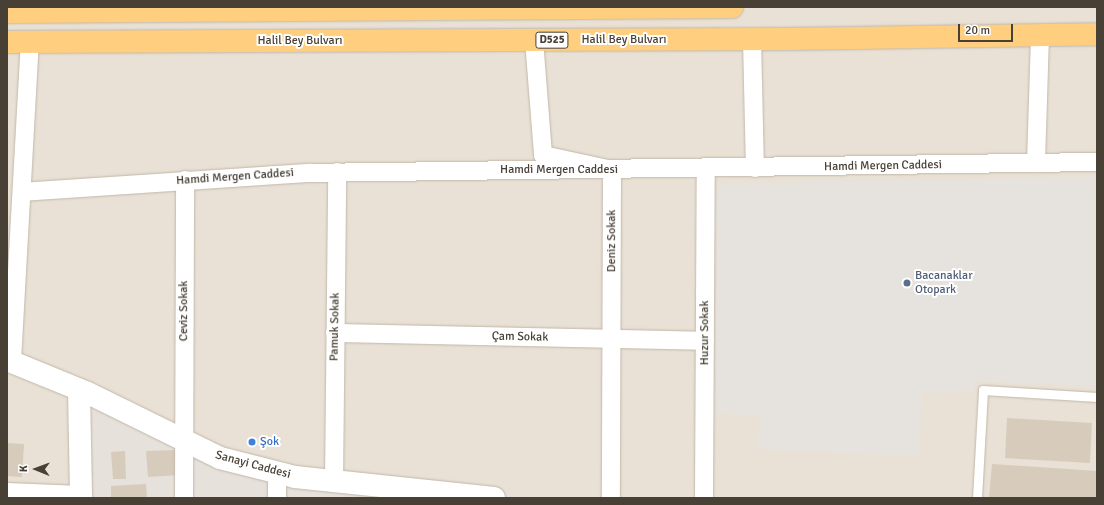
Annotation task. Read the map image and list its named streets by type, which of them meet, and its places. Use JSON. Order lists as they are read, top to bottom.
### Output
{
  "streets": {
    "highway": ["D525", "Halil Bey Bulvarı"],
    "street": [
      "Hamdi Mergen Caddesi",
      "Deniz Sokak",
      "Ceviz Sokak",
      "Pamuk Sokak",
      "Huzur Sokak",
      "Çam Sokak",
      "Sanayi Caddesi"
    ]
  },
  "crossings": [
    ["Hamdi Mergen Caddesi", "Deniz Sokak"],
    ["Hamdi Mergen Caddesi", "Ceviz Sokak"],
    ["Hamdi Mergen Caddesi", "Pamuk Sokak"],
    ["Hamdi Mergen Caddesi", "Huzur Sokak"],
    ["Deniz Sokak", "Çam Sokak"],
    ["Ceviz Sokak", "Sanayi Caddesi"],
    ["Pamuk Sokak", "Çam Sokak"],
    ["Pamuk Sokak", "Sanayi Caddesi"],
    ["Huzur Sokak", "Çam Sokak"]
  ],
  "places": ["Bacanaklar Otopark", "Şok"],
  "scale_bar": "20 m",
  "north": "left"
}
